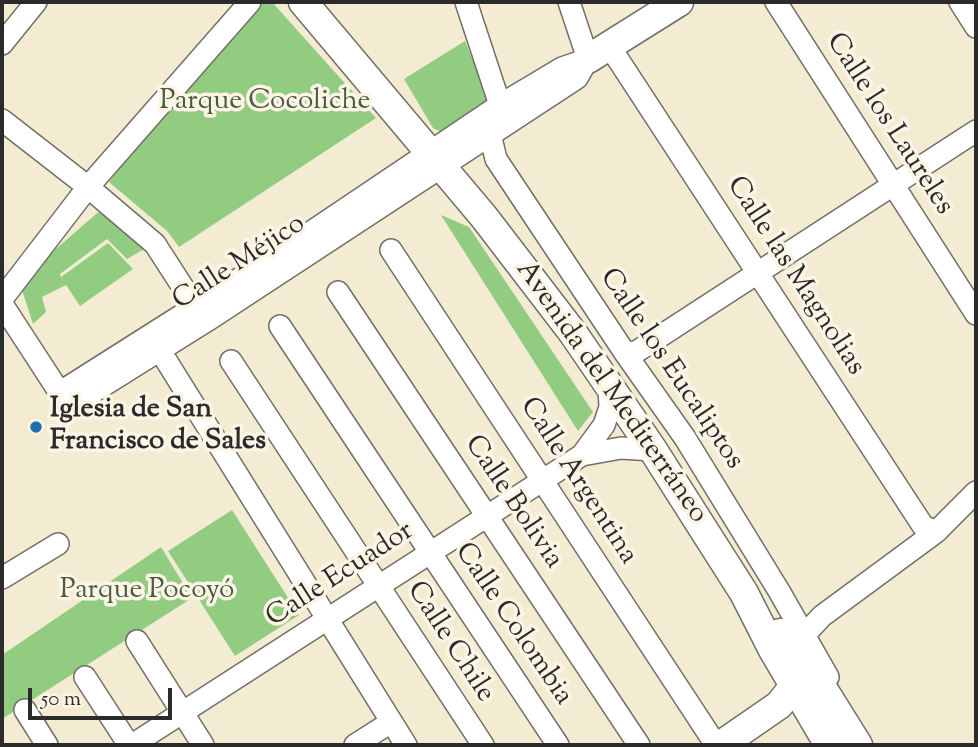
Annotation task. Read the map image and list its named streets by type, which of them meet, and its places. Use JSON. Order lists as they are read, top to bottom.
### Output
{
  "streets": {
    "street": [
      "Calle los Laureles",
      "Calle Méjico",
      "Calle las Magnolias",
      "Calle los Eucaliptos",
      "Avenida del Mediterráneo",
      "Calle Argentina",
      "Calle Bolivia",
      "Calle Ecuador",
      "Calle Colombia",
      "Calle Chile"
    ]
  },
  "crossings": [
    ["Calle Méjico", "Avenida del Mediterráneo"],
    ["Calle los Eucaliptos", "Avenida del Mediterráneo"],
    ["Avenida del Mediterráneo", "Calle Ecuador"],
    ["Calle Argentina", "Calle Ecuador"],
    ["Calle Bolivia", "Calle Ecuador"],
    ["Calle Ecuador", "Calle Colombia"],
    ["Calle Ecuador", "Calle Chile"]
  ],
  "parks": ["Parque Cocoliche", "Parque Pocoyó"],
  "places": ["Iglesia de San Francisco de Sales"],
  "scale_bar": "50 m"
}
